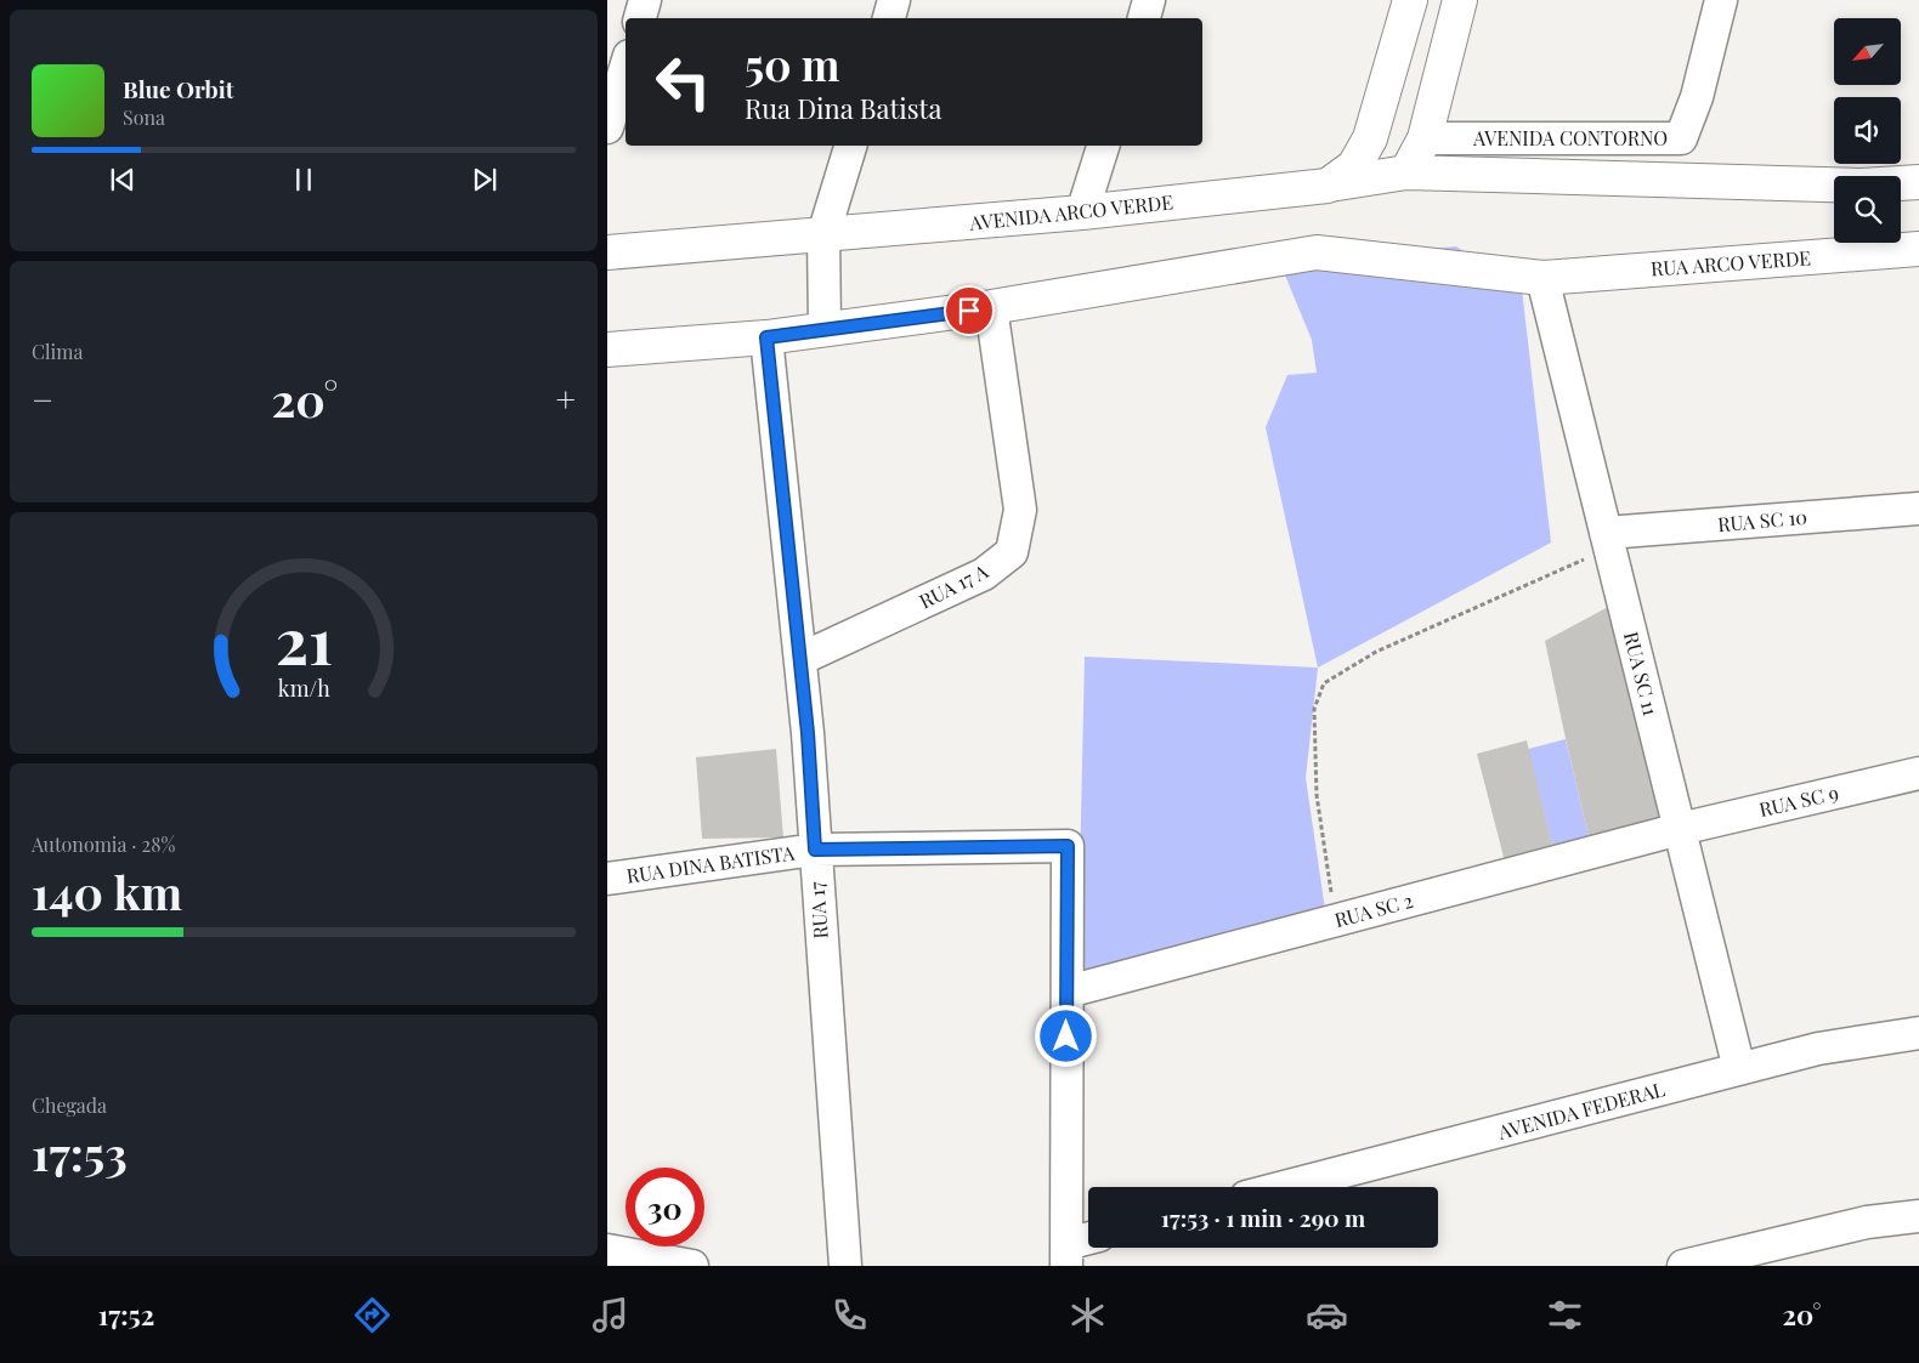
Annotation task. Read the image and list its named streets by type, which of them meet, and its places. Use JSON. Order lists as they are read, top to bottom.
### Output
{
  "streets": {
    "street": [
      "AVENIDA CONTORNO",
      "AVENIDA ARCO VERDE",
      "RUA ARCO VERDE",
      "RUA SC 10",
      "RUA 17 A",
      "RUA SC 11",
      "RUA SC 9",
      "RUA DINA BATISTA",
      "RUA 17",
      "RUA SC 2",
      "AVENIDA FEDERAL"
    ]
  },
  "crossings": [
    ["RUA ARCO VERDE", "RUA 17 A"],
    ["RUA ARCO VERDE", "RUA SC 11"],
    ["RUA SC 10", "RUA SC 11"],
    ["RUA 17 A", "RUA 17"],
    ["RUA SC 11", "RUA SC 9"],
    ["RUA SC 11", "RUA SC 2"],
    ["RUA SC 11", "AVENIDA FEDERAL"],
    ["RUA SC 9", "RUA SC 2"],
    ["RUA DINA BATISTA", "RUA 17"],
    ["RUA DINA BATISTA", "RUA SC 2"]
  ],
  "north": "bottom left",
  "page": {
    "turn": ["50 m", "Rua Dina Batista"],
    "song": ["Blue Orbit", "Sona"],
    "tile": [
      "Clima",
      ["Autonomia · 28%", "140 km"],
      ["Chegada", "17:53"]
    ],
    "heat": ["−", "20°", "+"],
    "limit": "30",
    "trip": "17:53 · 1 min · 290 m",
    "tabs": ["17:52", "20°"],
    "gauge": ["21", "km/h"]
  }
}
